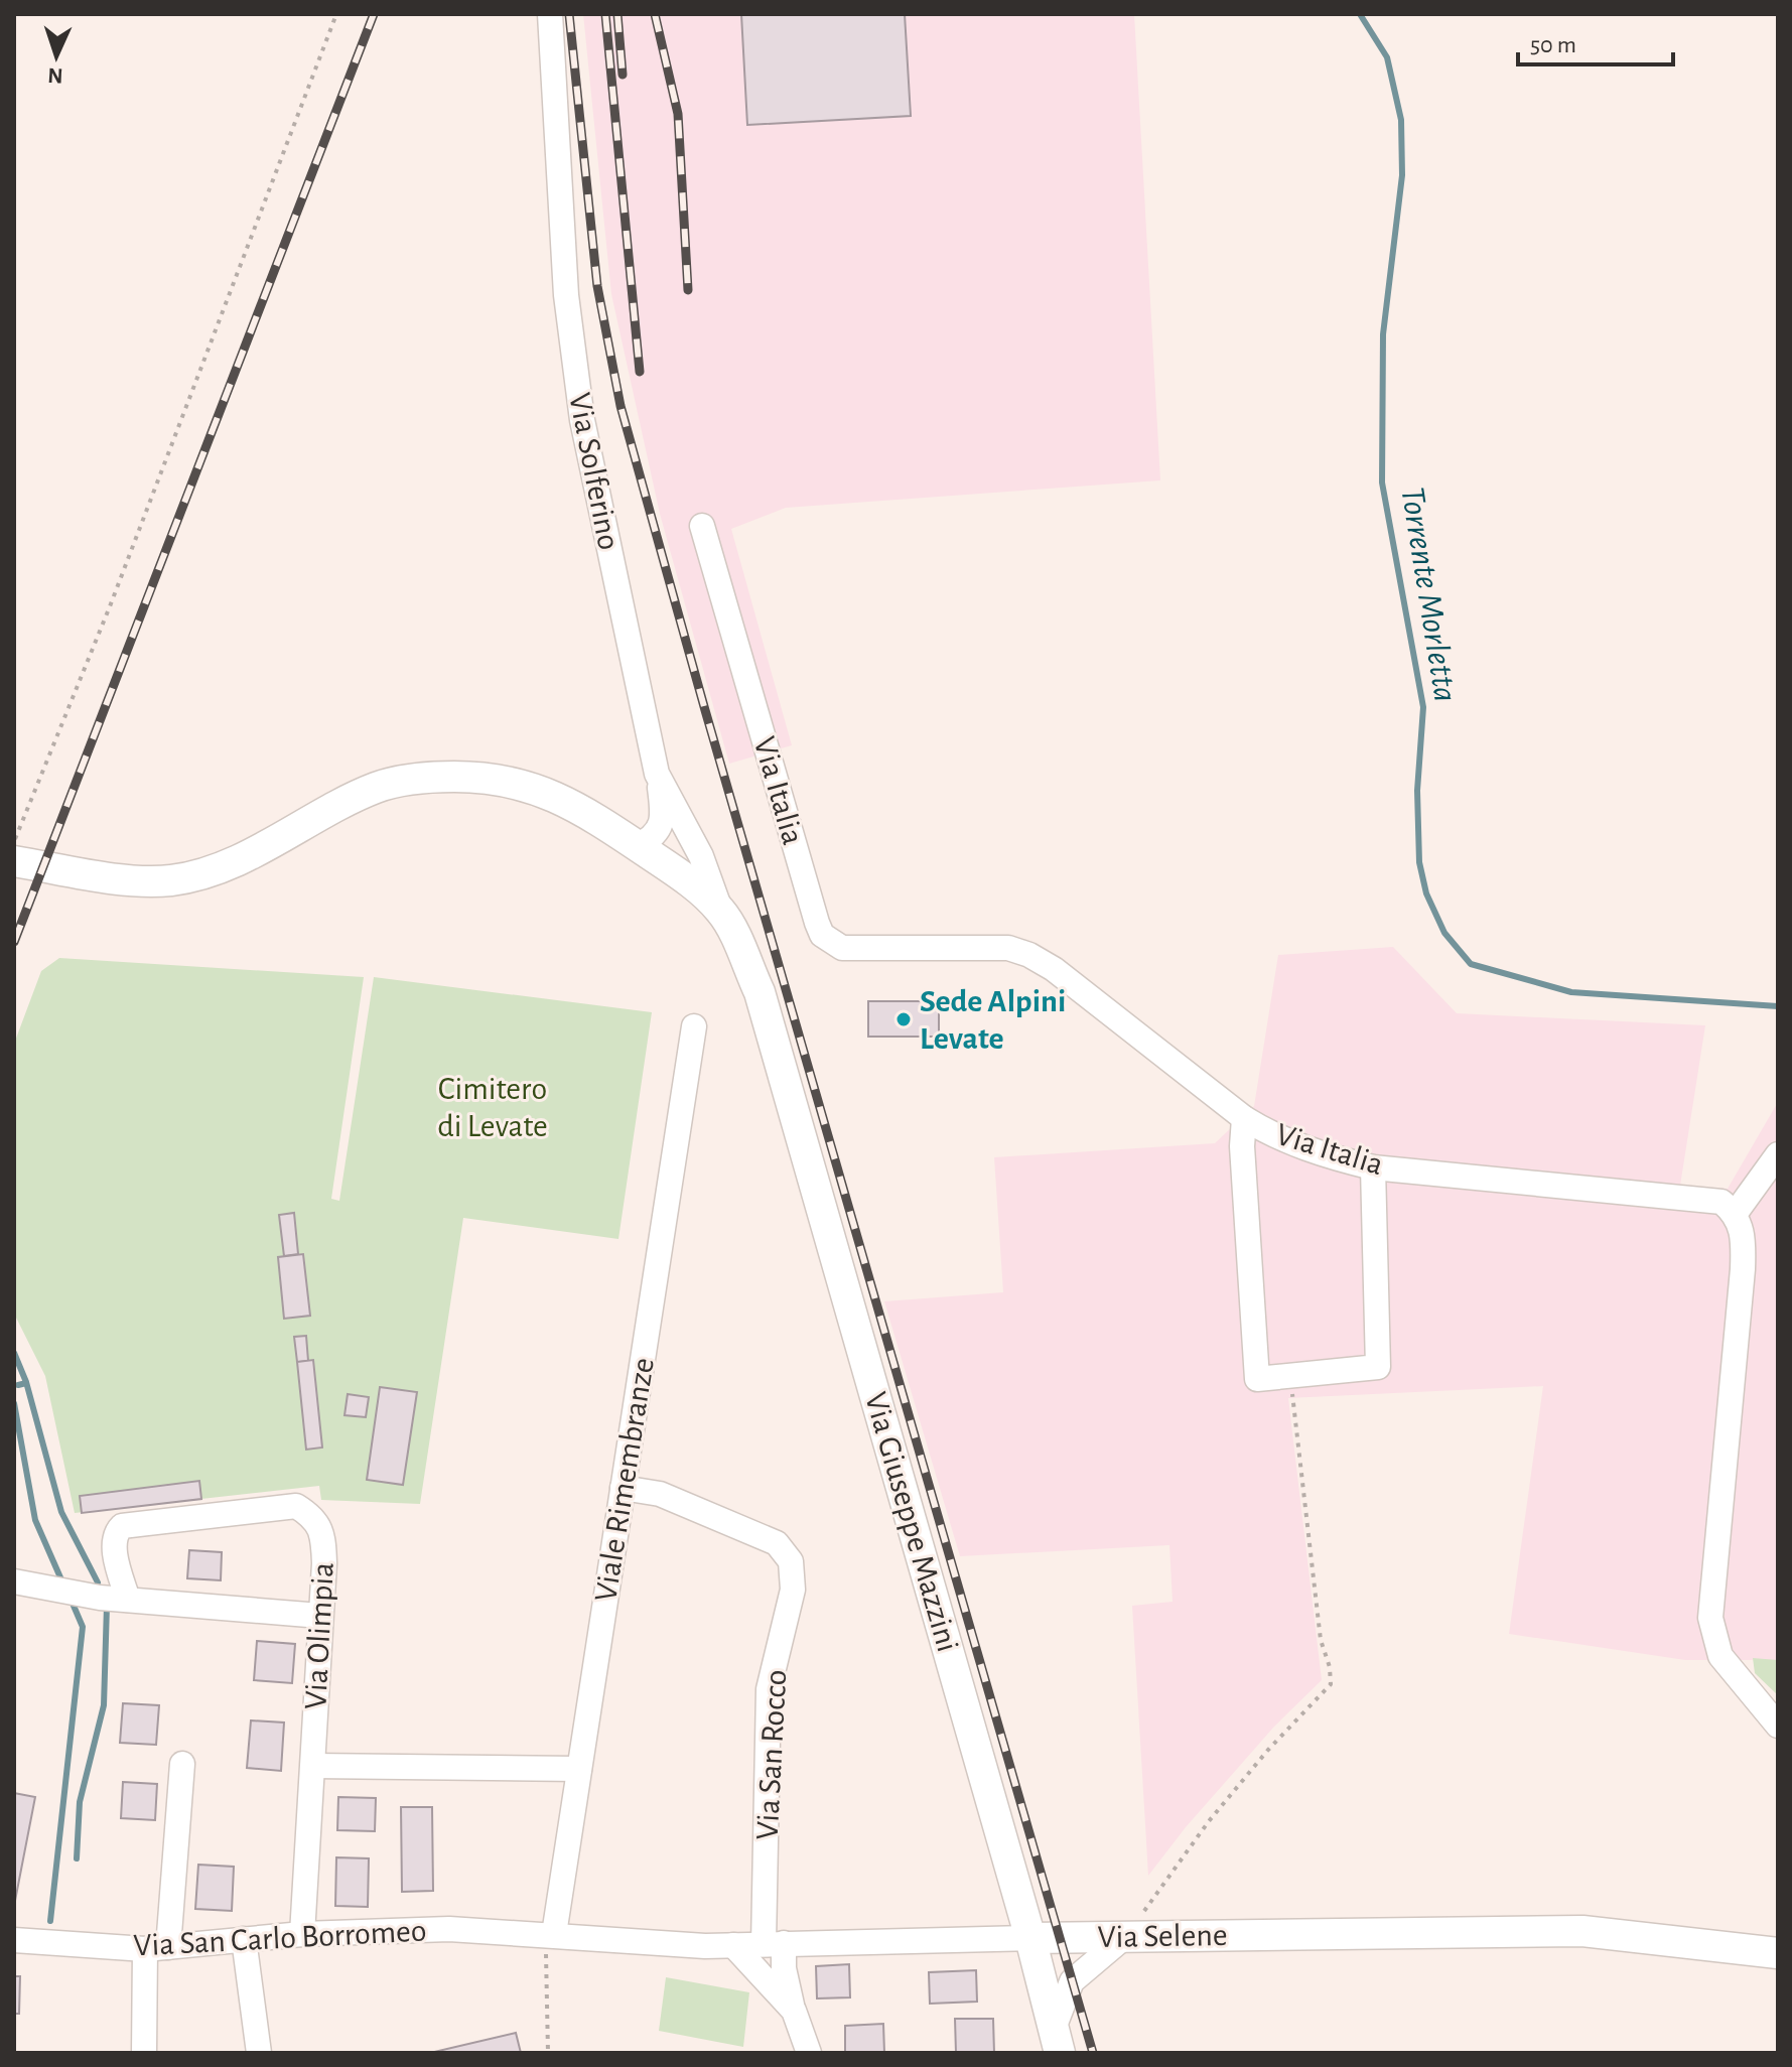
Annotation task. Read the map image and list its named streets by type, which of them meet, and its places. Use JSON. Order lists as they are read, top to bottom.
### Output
{
  "streets": {
    "street": [
      "Via Solferino",
      "Via Italia",
      "Viale Rimembranze",
      "Via Giuseppe Mazzini",
      "Via Olimpia",
      "Via San Rocco",
      "Via Selene",
      "Via San Carlo Borromeo"
    ]
  },
  "crossings": [
    ["Via Solferino", "Via Giuseppe Mazzini"],
    ["Viale Rimembranze", "Via San Rocco"],
    ["Viale Rimembranze", "Via Selene"],
    ["Viale Rimembranze", "Via San Carlo Borromeo"],
    ["Via Giuseppe Mazzini", "Via Selene"],
    ["Via Olimpia", "Via San Carlo Borromeo"],
    ["Via San Rocco", "Via Selene"],
    ["Via Selene", "Via San Carlo Borromeo"]
  ],
  "water": ["Torrente Morletta"],
  "parks": ["Cimitero di Levate"],
  "places": ["Sede Alpini Levate"],
  "scale_bar": "50 m",
  "north": "bottom"
}
